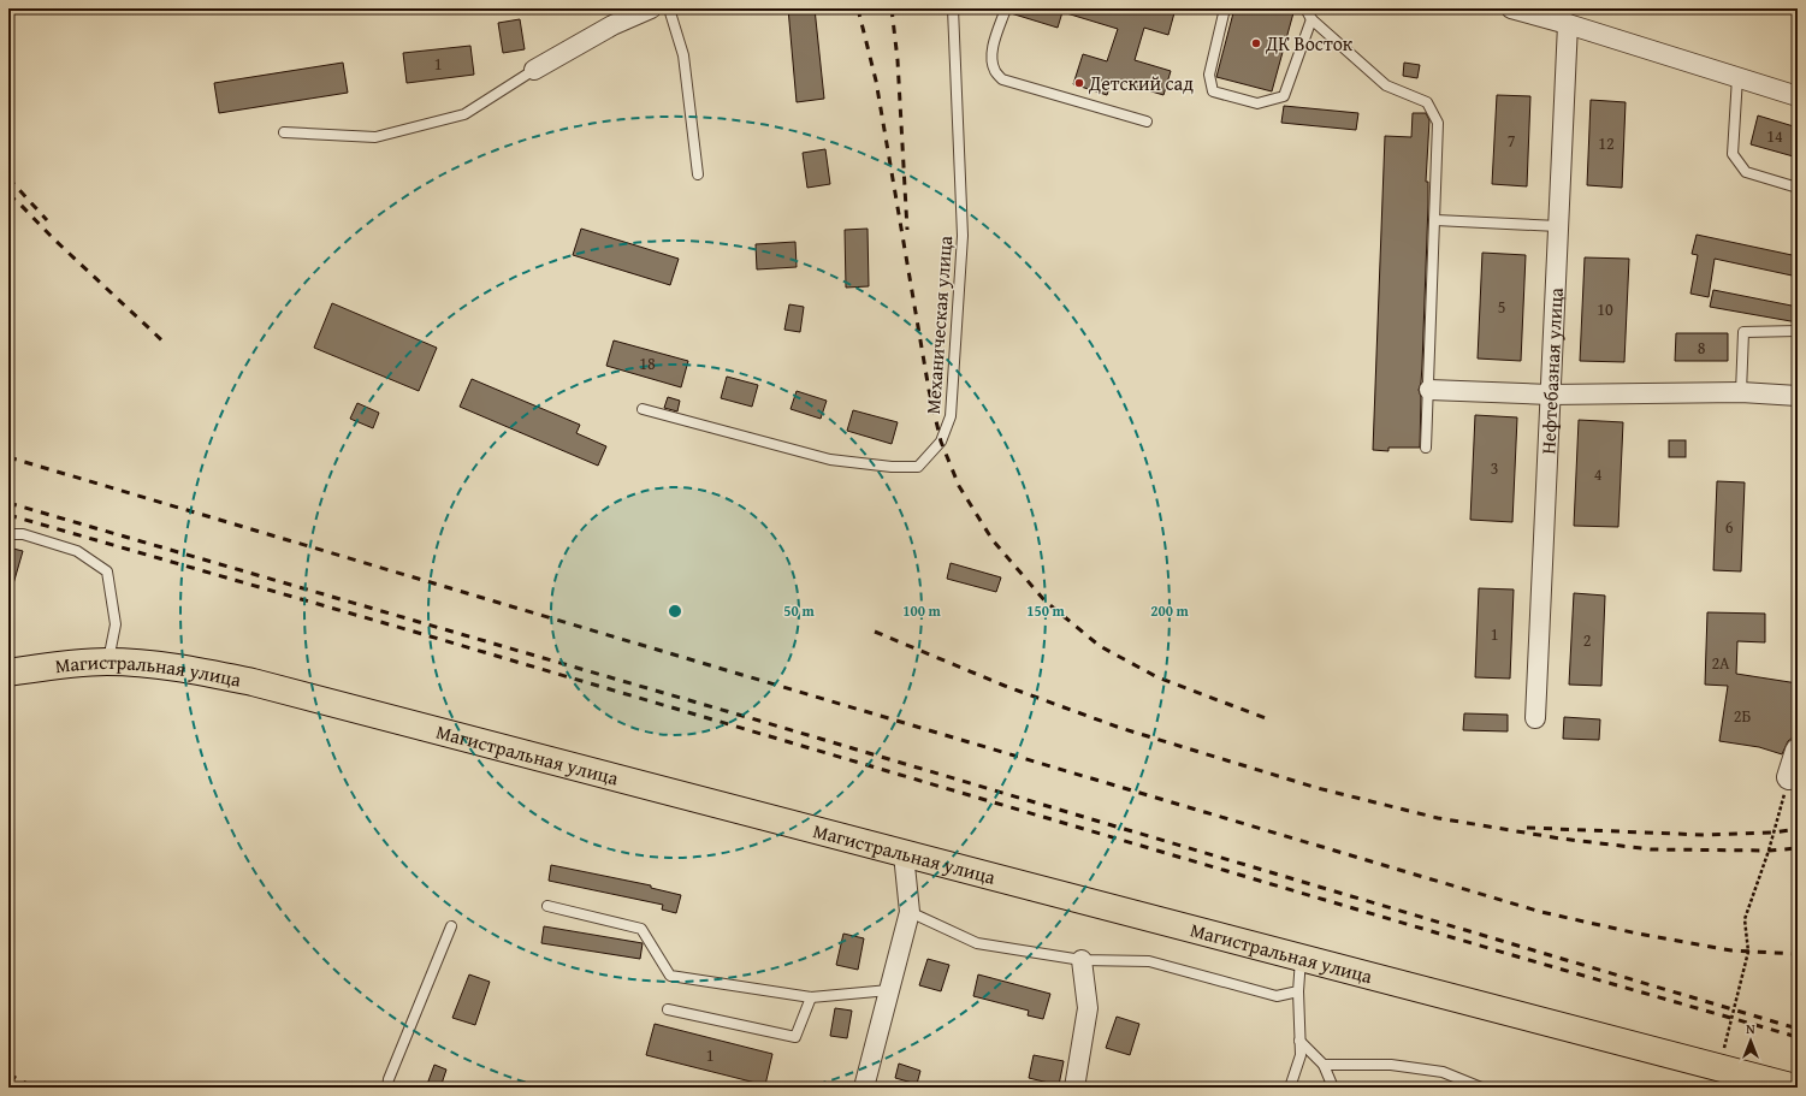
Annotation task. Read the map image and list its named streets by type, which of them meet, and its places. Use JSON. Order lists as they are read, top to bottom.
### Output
{
  "streets": {
    "main road": ["Магистральная улица"],
    "street": ["Нефтебазная улица"],
    "lane": ["Механическая улица"]
  },
  "places": ["ДК Восток", "Детский сад"],
  "house_numbers": [
    "1",
    "14",
    "7",
    "12",
    "5",
    "10",
    "8",
    "18",
    "3",
    "4",
    "6",
    "1",
    "2",
    "2А",
    "2Б",
    "1"
  ],
  "north": "top",
  "rings": [
    "50 m",
    "100 m",
    "150 m",
    "200 m"
  ]
}
